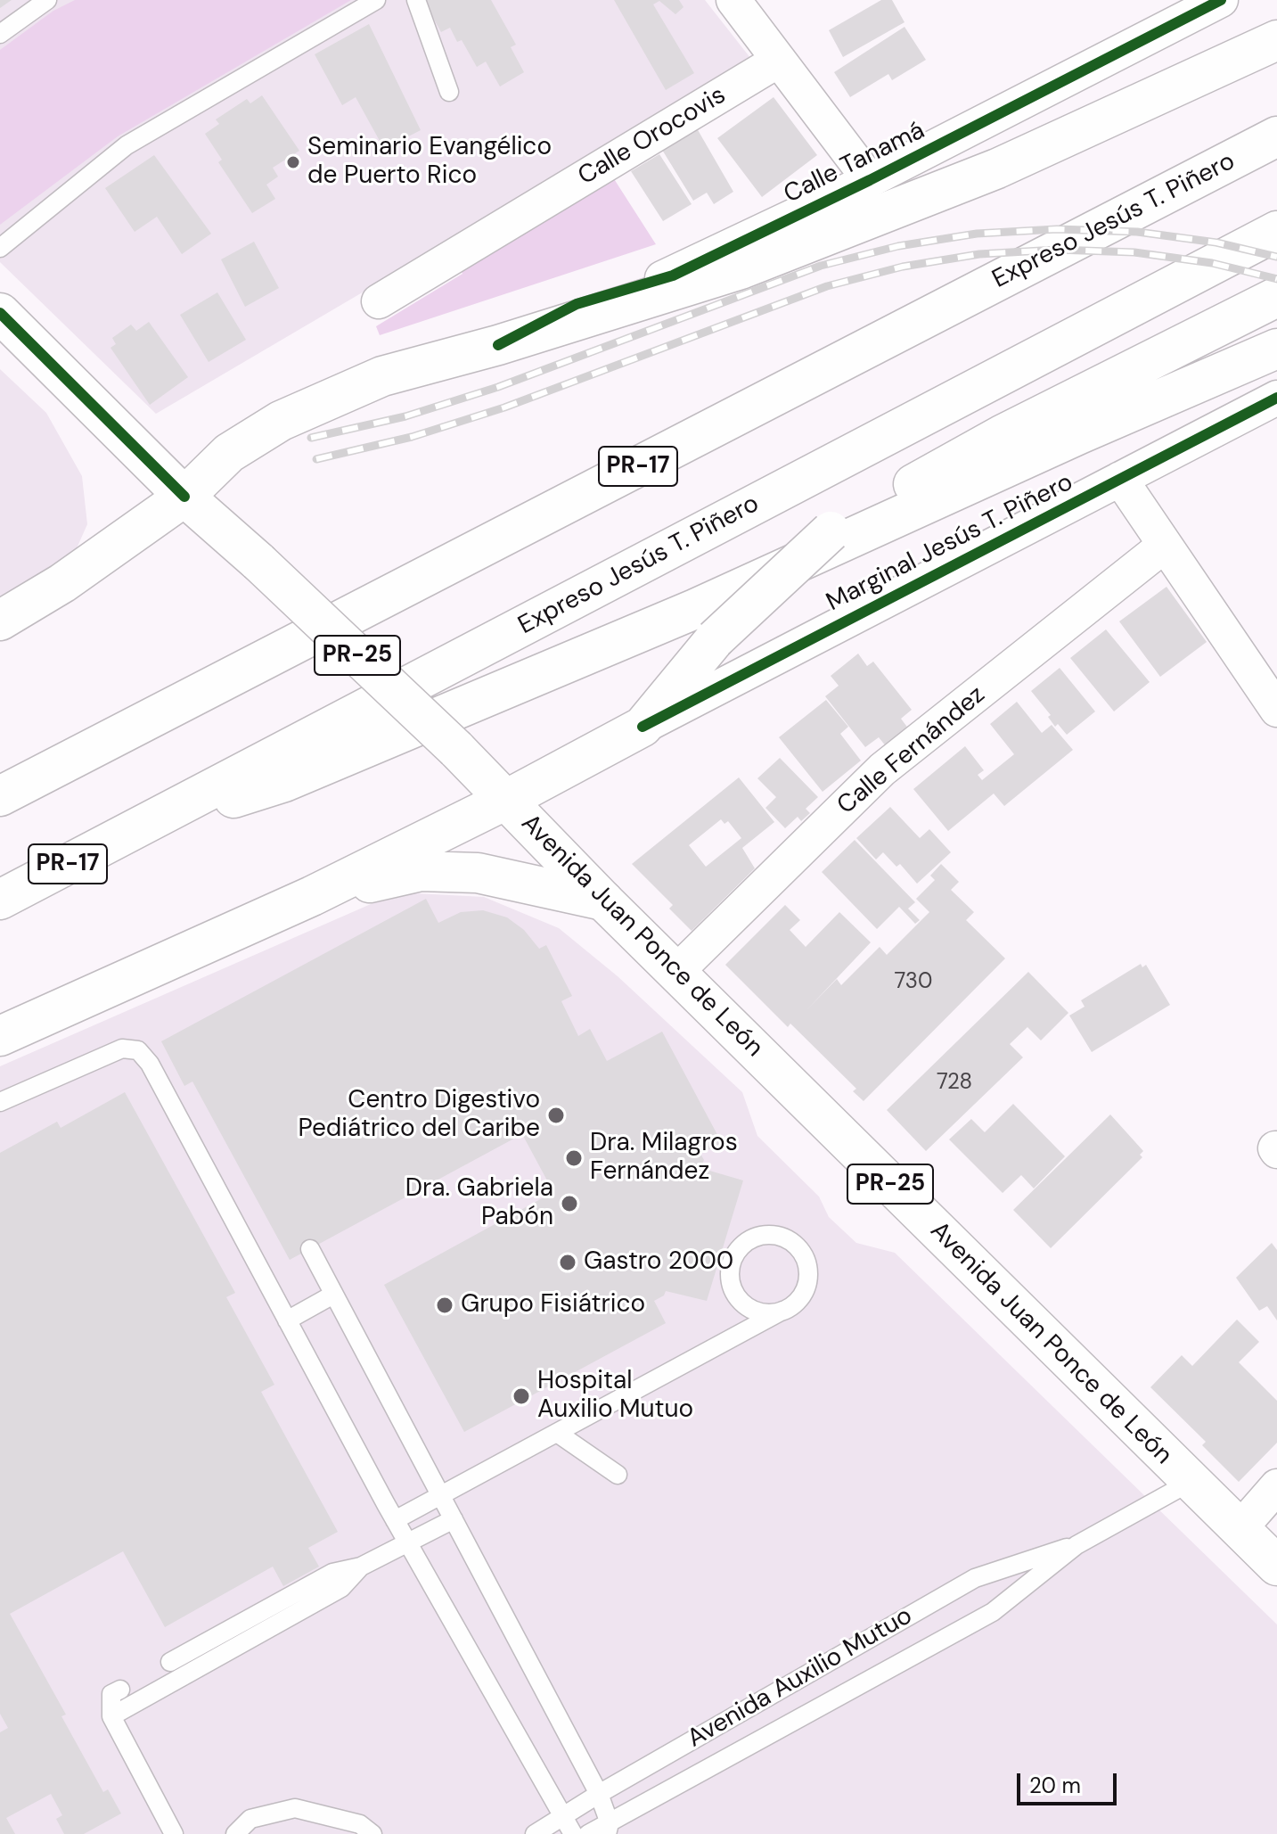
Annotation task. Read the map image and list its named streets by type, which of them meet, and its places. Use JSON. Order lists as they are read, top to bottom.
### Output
{
  "streets": {
    "main road": [
      "Expreso Jesús T. Piñero",
      "PR-17",
      "PR-25",
      "Avenida Juan Ponce de León"
    ],
    "street": [
      "Calle Orocovis",
      "Calle Tanamá",
      "Marginal Jesús T. Piñero",
      "Calle Fernández"
    ],
    "lane": ["Avenida Auxilio Mutuo"]
  },
  "crossings": [
    ["Calle Fernández", "Avenida Juan Ponce de León"],
    ["Avenida Juan Ponce de León", "Avenida Auxilio Mutuo"]
  ],
  "places": [
    "Seminario Evangélico de Puerto Rico",
    "Centro Digestivo Pediátrico del Caribe",
    "Dra. Milagros Fernández",
    "Dra. Gabriela Pabón",
    "Gastro 2000",
    "Grupo Fisiátrico",
    "Hospital Auxilio Mutuo"
  ],
  "house_numbers": ["730", "728"],
  "scale_bar": "20 m"
}
